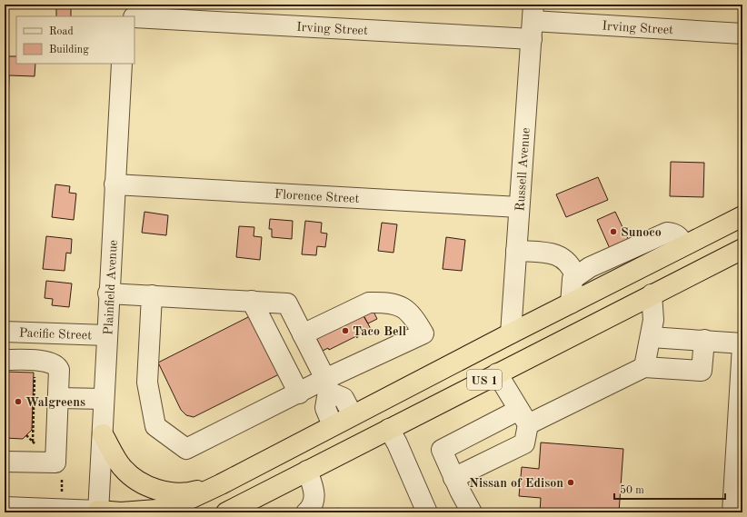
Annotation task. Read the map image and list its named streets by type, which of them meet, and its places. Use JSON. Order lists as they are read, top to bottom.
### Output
{
  "streets": {
    "highway": ["US 1"],
    "street": [
      "Irving Street",
      "Russell Avenue",
      "Florence Street",
      "Plainfield Avenue",
      "Pacific Street"
    ]
  },
  "crossings": [
    ["Irving Street", "Russell Avenue"],
    ["Russell Avenue", "Florence Street"],
    ["Russell Avenue", "US 1"],
    ["Florence Street", "Plainfield Avenue"],
    ["Plainfield Avenue", "Pacific Street"]
  ],
  "places": [
    "Sunoco",
    "Taco Bell",
    "Walgreens",
    "Nissan of Edison"
  ],
  "legend": ["Road", "Building"],
  "scale_bar": "50 m"
}
